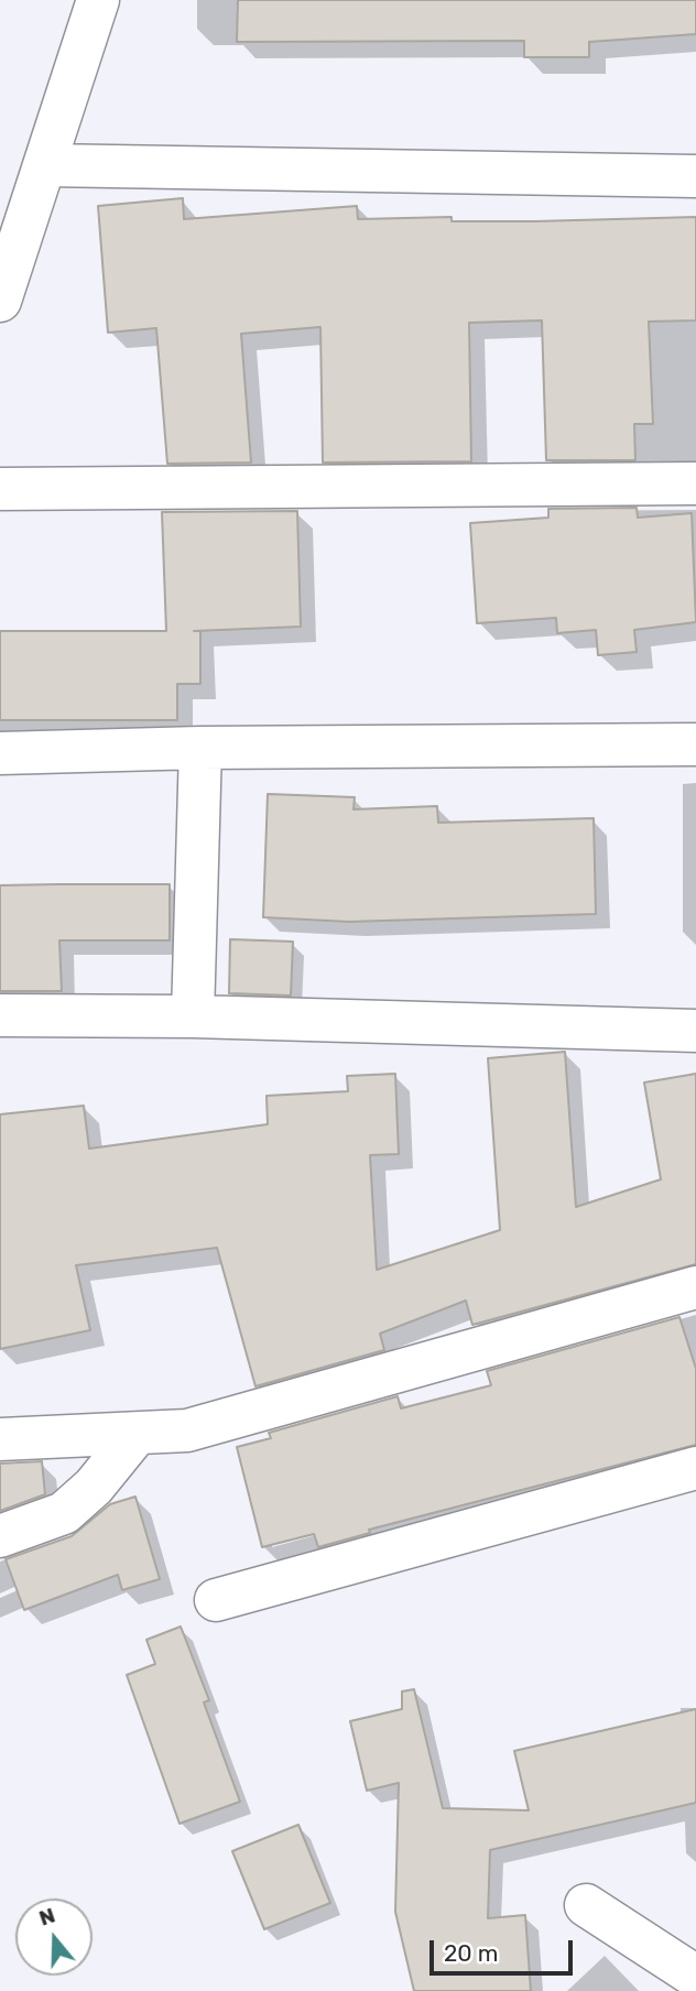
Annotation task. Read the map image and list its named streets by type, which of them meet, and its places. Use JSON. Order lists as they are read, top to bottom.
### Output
{
  "scale_bar": "20 m",
  "north": "top"
}
